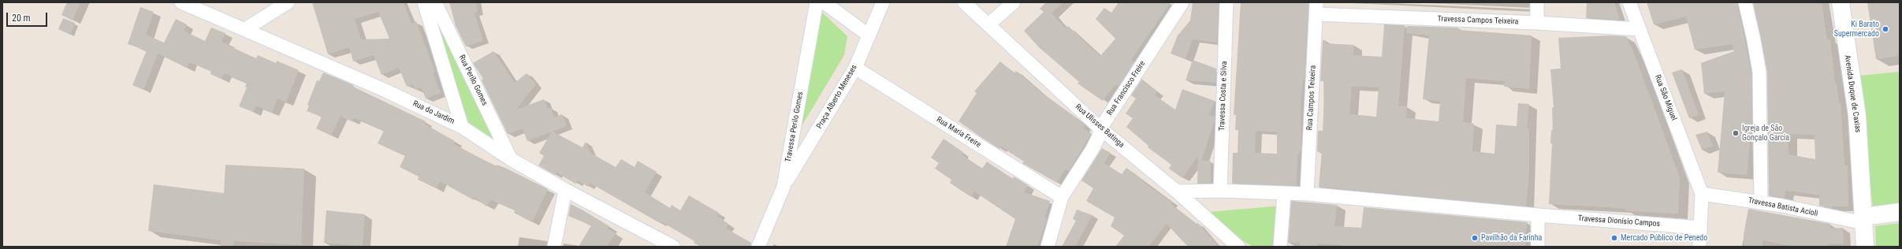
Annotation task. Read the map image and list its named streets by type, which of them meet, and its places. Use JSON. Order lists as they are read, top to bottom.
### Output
{
  "streets": {
    "main road": ["Avenida Duque de Caxias"],
    "street": [
      "Travessa Campos Teixeira",
      "Rua Perilo Gomes",
      "Rua Francisco Freire",
      "Travessa Costa e Silva",
      "Praça Alberto Meneses",
      "Rua Campos Teixeira",
      "Rua São Miguel",
      "Rua do Jardim",
      "Rua Ulisses Batinga",
      "Travessa Perilo Gomes",
      "Rua Maria Freire",
      "Travessa Batista Acioli",
      "Travessa Dionísio Campos"
    ]
  },
  "crossings": [
    ["Travessa Campos Teixeira", "Rua Campos Teixeira"],
    ["Travessa Campos Teixeira", "Rua São Miguel"],
    ["Rua Perilo Gomes", "Rua do Jardim"],
    ["Rua Francisco Freire", "Rua Ulisses Batinga"],
    ["Rua Francisco Freire", "Rua Maria Freire"],
    ["Avenida Duque de Caxias", "Travessa Batista Acioli"],
    ["Travessa Costa e Silva", "Travessa Dionísio Campos"],
    ["Praça Alberto Meneses", "Travessa Perilo Gomes"],
    ["Praça Alberto Meneses", "Rua Maria Freire"],
    ["Rua Campos Teixeira", "Travessa Dionísio Campos"],
    ["Rua São Miguel", "Travessa Batista Acioli"],
    ["Rua Ulisses Batinga", "Travessa Dionísio Campos"]
  ],
  "places": [
    "Ki Barato Supermercado",
    "Igreja de São Gonçalo Garcia",
    "Pavilhão da Farinha",
    "Mercado Público de Penedo"
  ],
  "scale_bar": "20 m"
}
